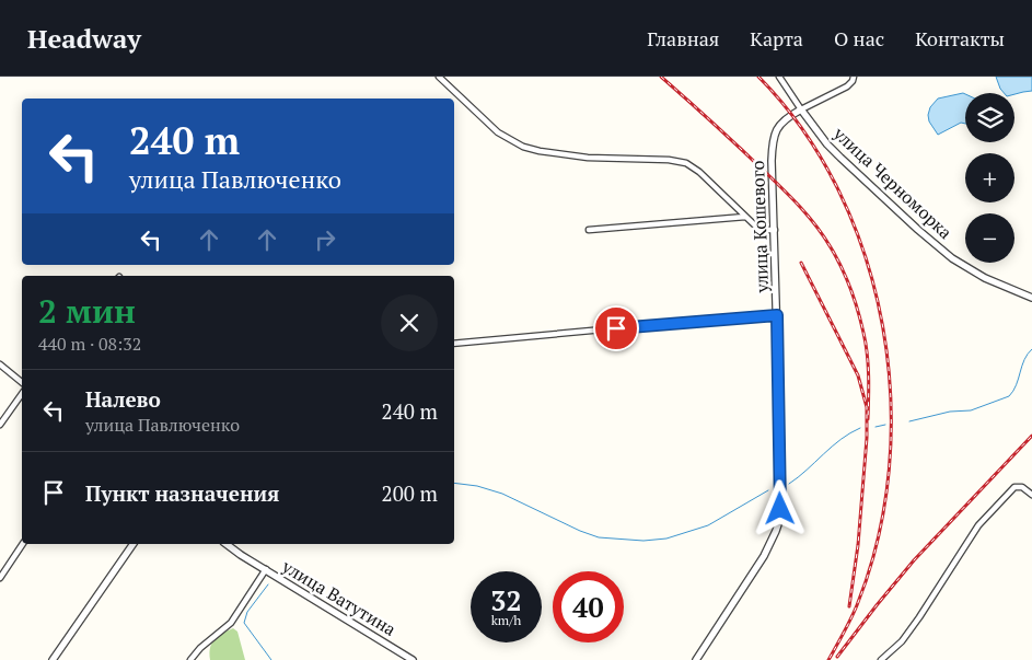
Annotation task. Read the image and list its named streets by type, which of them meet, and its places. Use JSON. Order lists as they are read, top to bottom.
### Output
{
  "streets": {
    "street": ["улица Черноморка", "улица Кошевого", "улица Ватутина"]
  },
  "crossings": [
    ["улица Черноморка", "улица Кошевого"]
  ],
  "page": {
    "header": "Headway",
    "nav": [
      "Главная",
      "Карта",
      "О нас",
      "Контакты"
    ],
    "map_buttons": ["+", "−"],
    "turn": ["240 m", "улица Павлюченко"],
    "heading": ["2 мин", "440 m · 08:32"],
    "list": [
      {
        "name": "Налево",
        "note": "улица Павлюченко",
        "value": "240 m"
      },
      {
        "name": "Пункт назначения",
        "value": "200 m"
      }
    ],
    "speed": "32 km/h",
    "limit": "40"
  }
}
